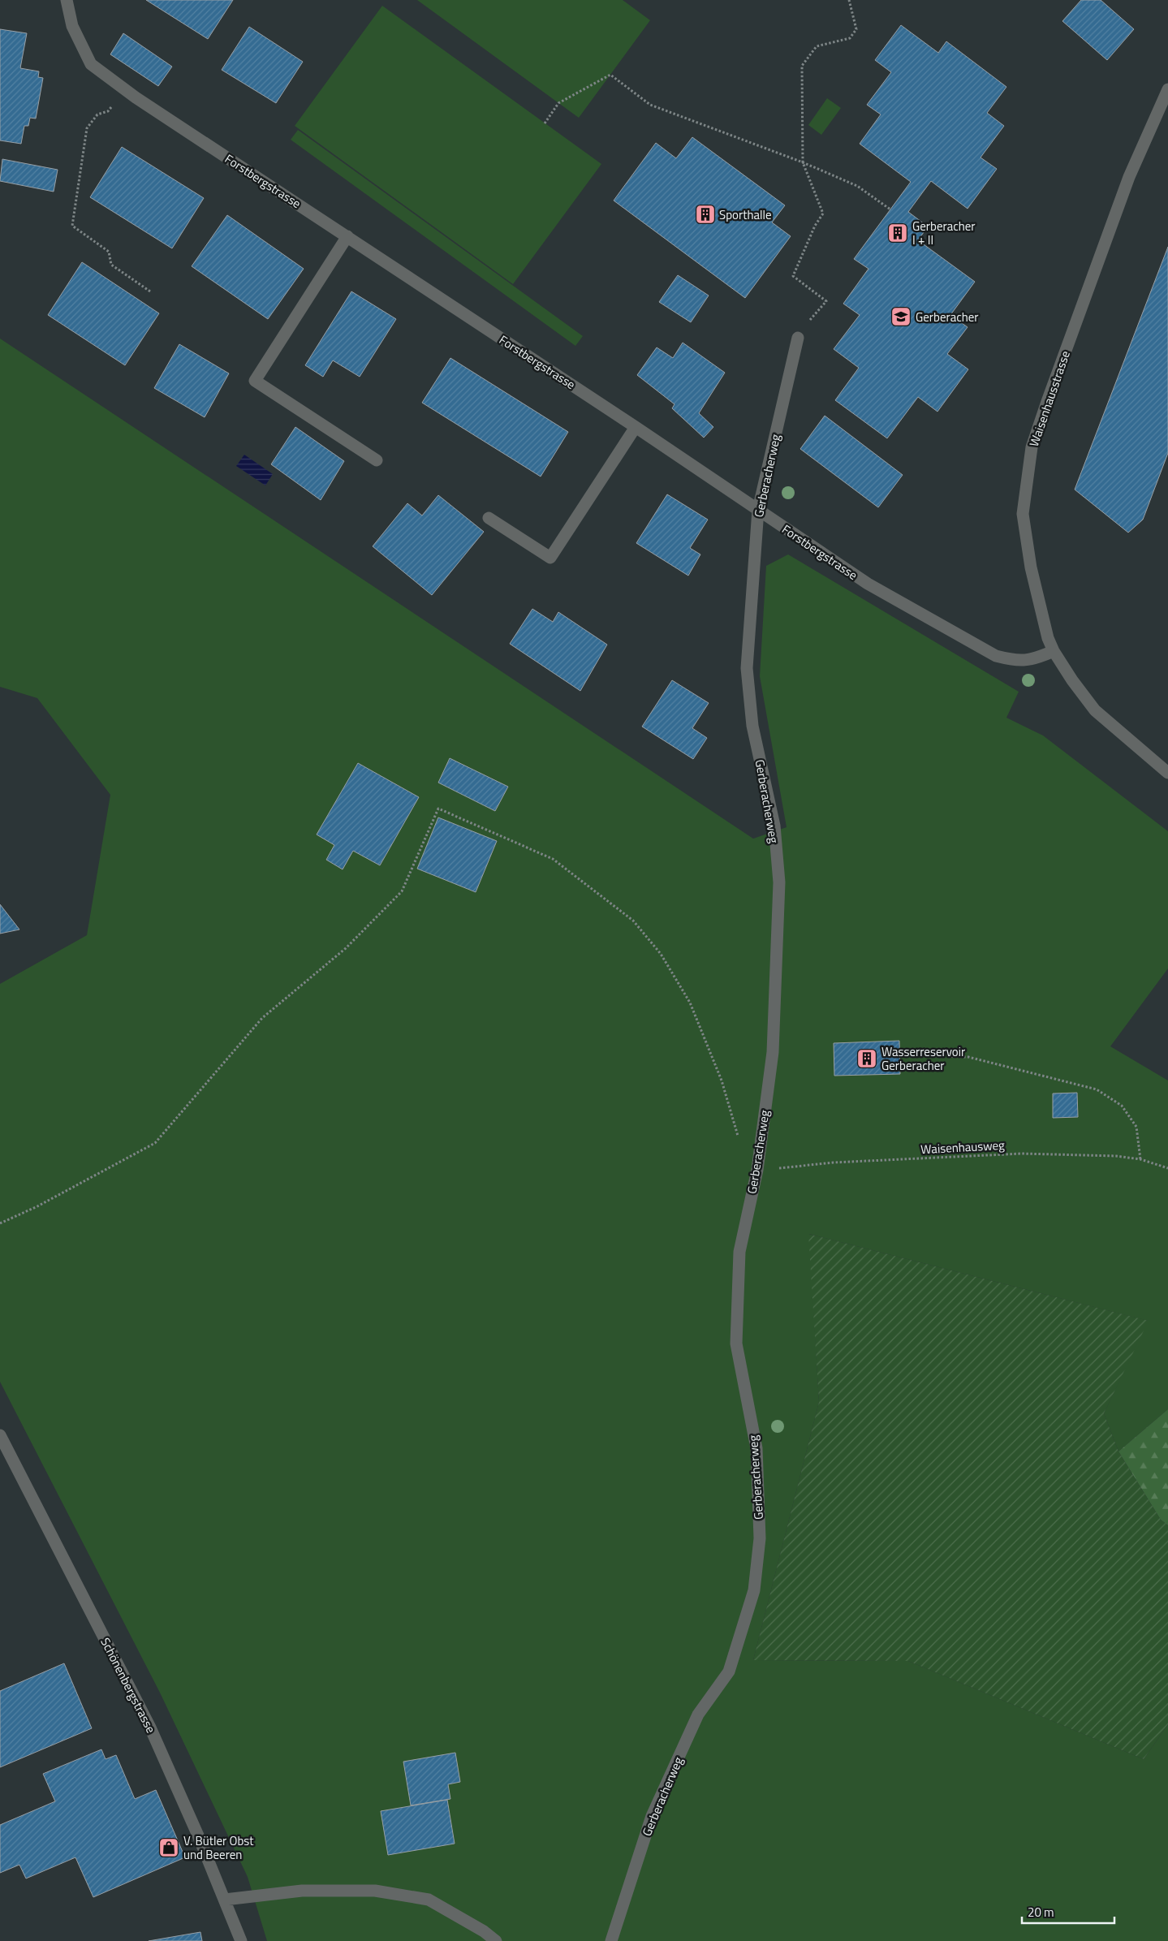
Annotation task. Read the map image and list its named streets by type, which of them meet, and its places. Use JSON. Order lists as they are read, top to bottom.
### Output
{
  "streets": {
    "street": [
      "Forstbergstrasse",
      "Waisenhausstrasse",
      "Gerberacherweg",
      "Schönenbergstrasse"
    ],
    "path": ["Waisenhausweg"]
  },
  "crossings": [
    ["Forstbergstrasse", "Waisenhausstrasse"],
    ["Forstbergstrasse", "Gerberacherweg"],
    ["Gerberacherweg", "Waisenhausweg"]
  ],
  "places": {
    "building": ["Sporthalle", "Gerberacher I + II", "Wasserreservoir Gerberacher"],
    "school or university": ["Gerberacher"],
    "shop": ["V. Bütler Obst und Beeren"]
  },
  "scale_bar": "20 m"
}
